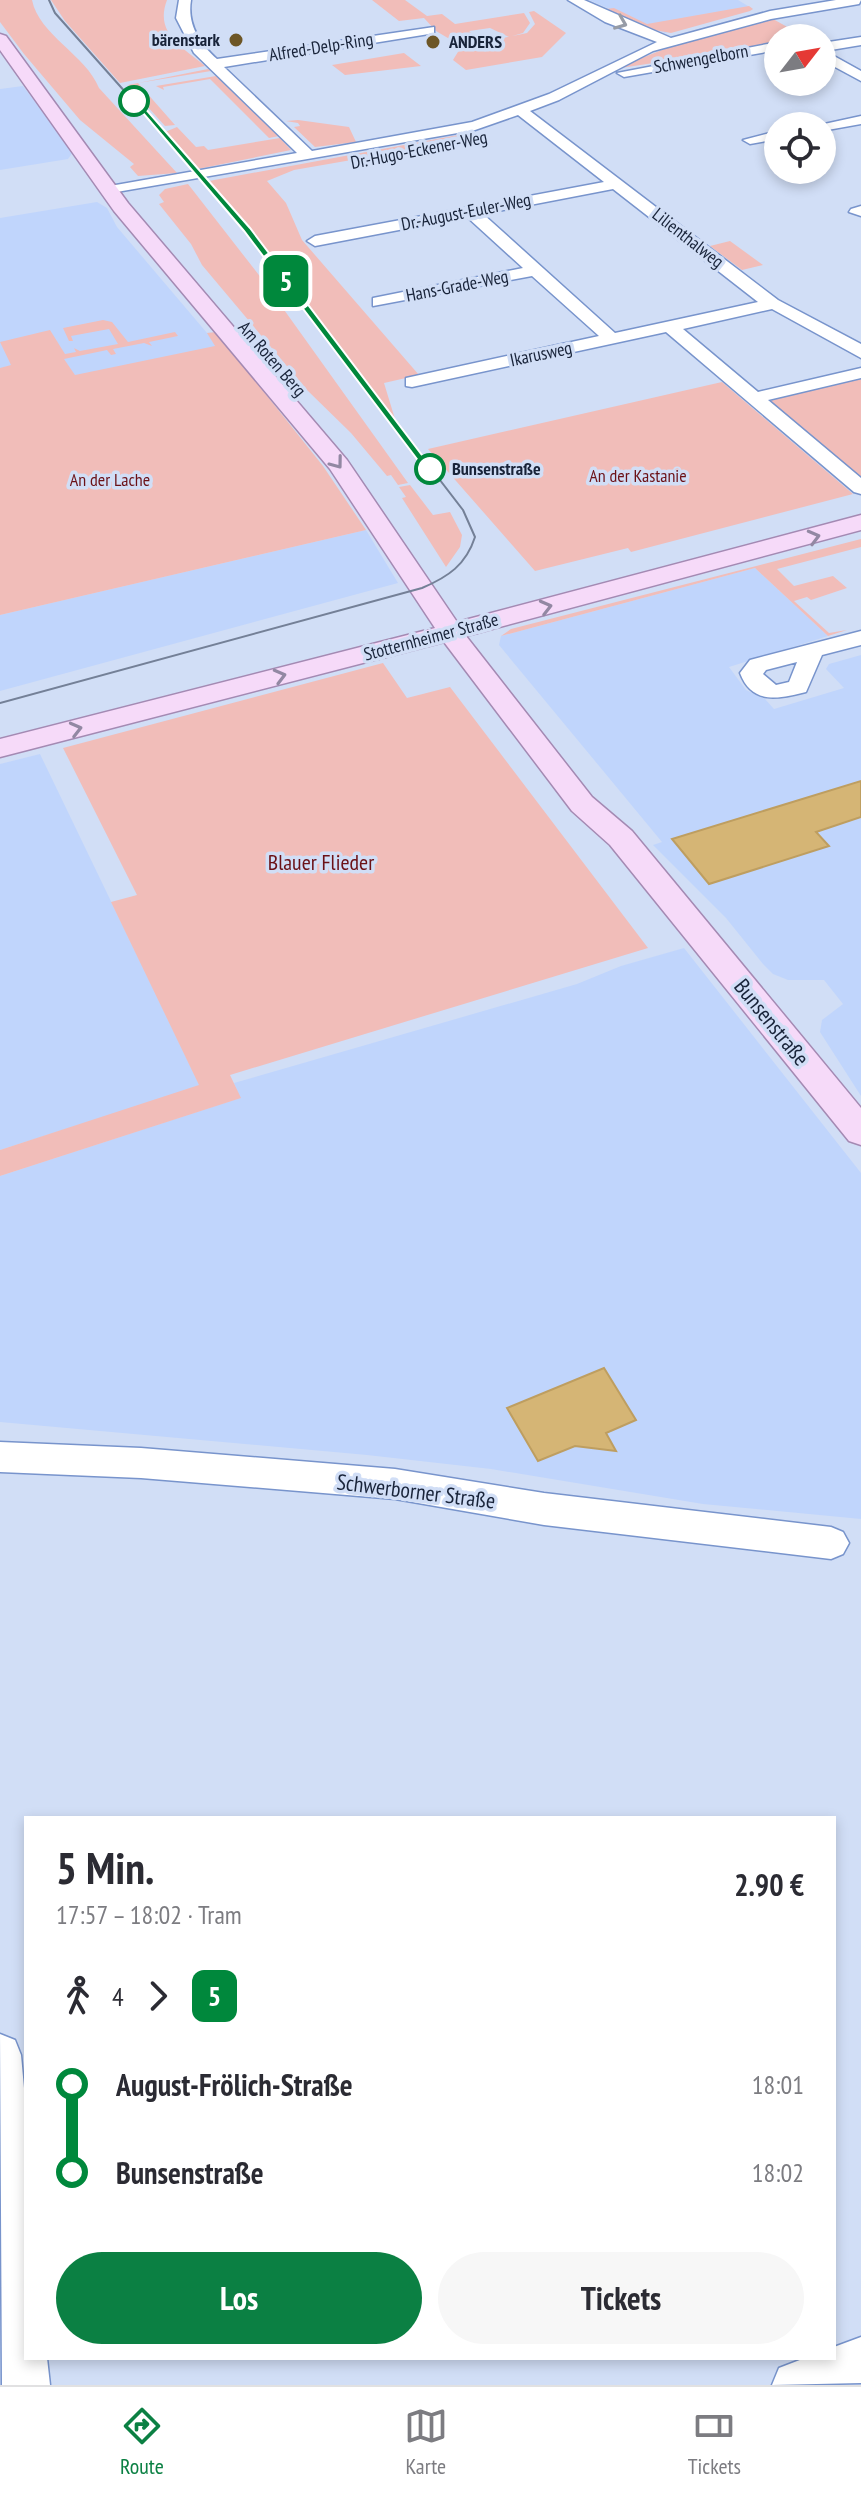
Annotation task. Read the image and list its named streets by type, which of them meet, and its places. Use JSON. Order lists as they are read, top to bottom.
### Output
{
  "streets": {
    "main road": ["Am Roten Berg", "Stotternheimer Straße", "Bunsenstraße"],
    "street": [
      "Alfred-Delp-Ring",
      "Schwengelborn",
      "Dr.-Hugo-Eckener-Weg",
      "Dr.-August-Euler-Weg",
      "Lilienthalweg",
      "Hans-Grade-Weg",
      "Ikarusweg",
      "Schwerborner Straße"
    ]
  },
  "crossings": [
    ["Dr.-August-Euler-Weg", "Lilienthalweg"],
    ["Dr.-August-Euler-Weg", "Hans-Grade-Weg"],
    ["Lilienthalweg", "Ikarusweg"],
    ["Hans-Grade-Weg", "Ikarusweg"],
    ["Am Roten Berg", "Stotternheimer Straße"],
    ["Am Roten Berg", "Bunsenstraße"],
    ["Stotternheimer Straße", "Bunsenstraße"]
  ],
  "parks": ["An der Kastanie", "An der Lache", "Blauer Flieder"],
  "places": ["bärenstark", "ANDERS", "Bunsenstraße"],
  "lines": ["tram line 5"],
  "north": "top right",
  "page": {
    "on_map": "5",
    "heading": ["5 Min.", "17:57 – 18:02 · Tram", "2.90 €"],
    "legs": ["4", "5"],
    "list": [
      {
        "name": "August-Frölich-Straße",
        "value": "18:01"
      },
      {
        "name": "Bunsenstraße",
        "value": "18:02"
      }
    ],
    "buttons": ["Los", "Tickets"],
    "tabs": ["Route", "Karte", "Tickets"]
  }
}
